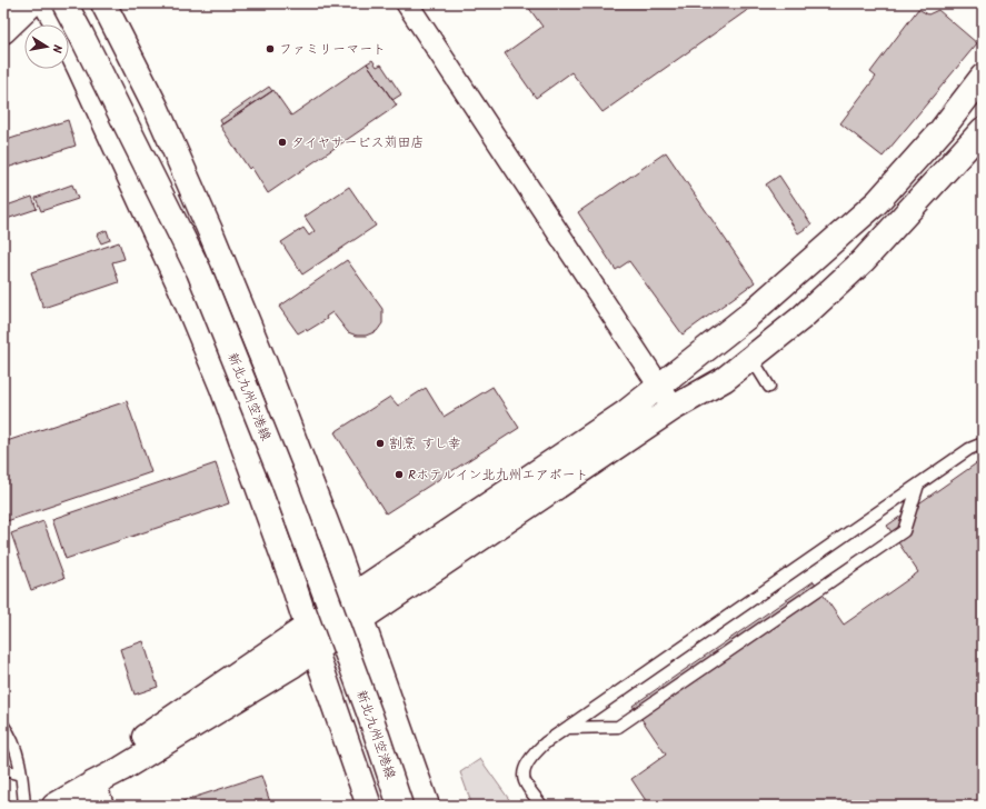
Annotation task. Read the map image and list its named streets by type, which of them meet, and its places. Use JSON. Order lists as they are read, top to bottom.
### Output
{
  "streets": {
    "main road": ["新北九州空港線"]
  },
  "places": [
    "ファミリーマート",
    "タイヤサービス苅田店",
    "割烹 すし幸",
    "Rホテルイン北九州エアポート"
  ],
  "north": "right"
}
